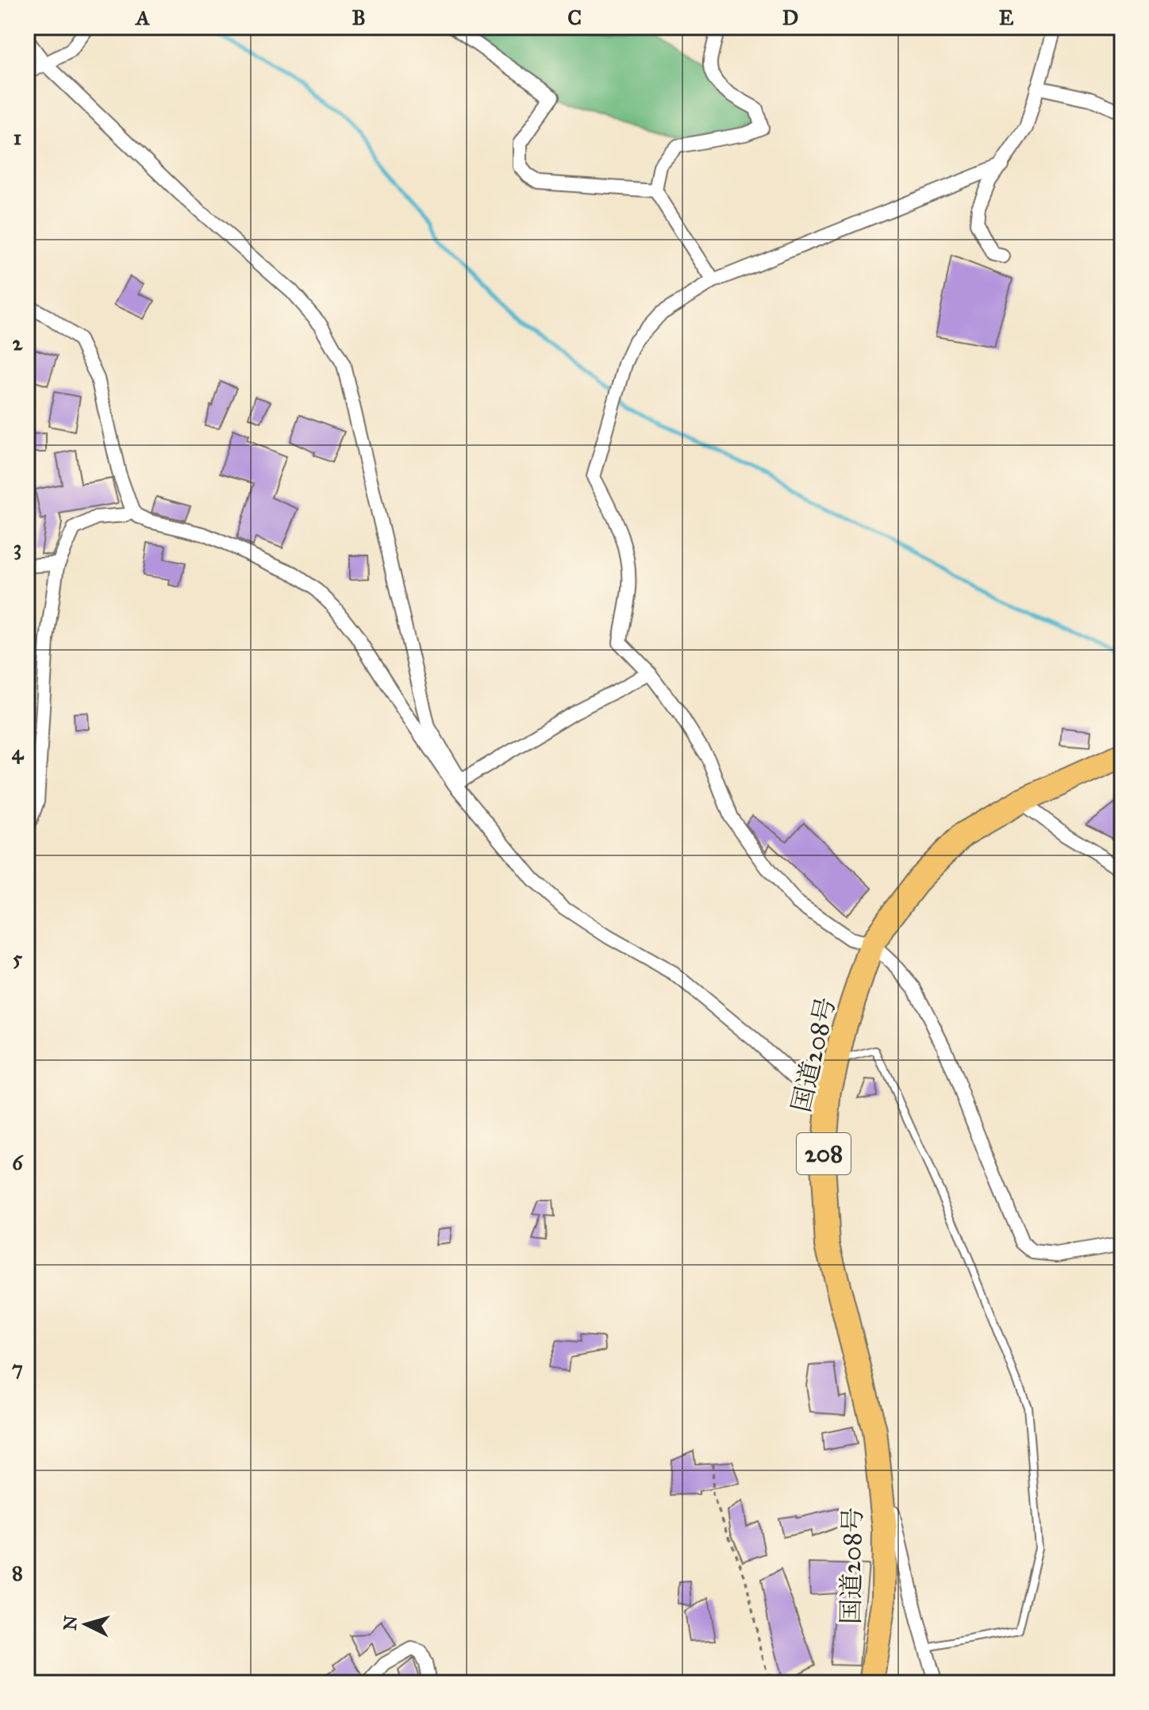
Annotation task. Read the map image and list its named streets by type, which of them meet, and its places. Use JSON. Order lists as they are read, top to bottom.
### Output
{
  "streets": {
    "highway": ["国道208号", "208"]
  },
  "north": "left",
  "grid": {
    "columns": [
      "A",
      "B",
      "C",
      "D",
      "E"
    ],
    "rows": [
      "1",
      "2",
      "3",
      "4",
      "5",
      "6",
      "7",
      "8"
    ]
  }
}
